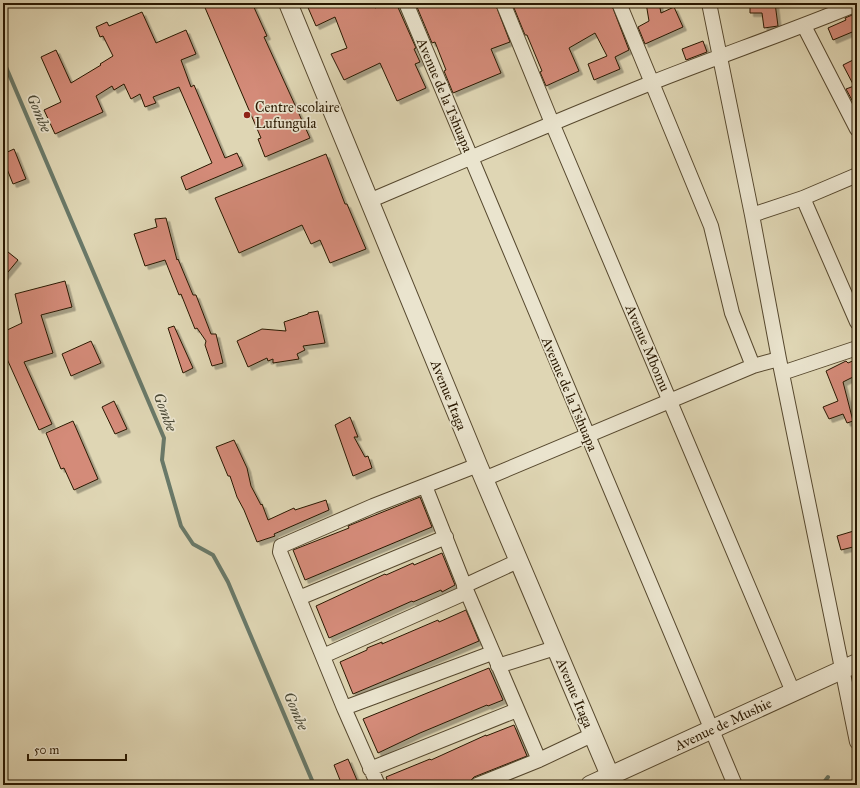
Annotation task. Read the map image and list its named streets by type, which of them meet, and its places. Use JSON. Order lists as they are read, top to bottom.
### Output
{
  "streets": {
    "street": [
      "Avenue de la Tshuapa",
      "Avenue Mbomu",
      "Avenue Itaga",
      "Avenue de Mushie"
    ]
  },
  "crossings": [
    ["Avenue de la Tshuapa", "Avenue de Mushie"],
    ["Avenue Mbomu", "Avenue de Mushie"],
    ["Avenue Itaga", "Avenue de Mushie"]
  ],
  "water": ["Gombe"],
  "places": ["Centre scolaire Lufungula"],
  "scale_bar": "50 m"
}
